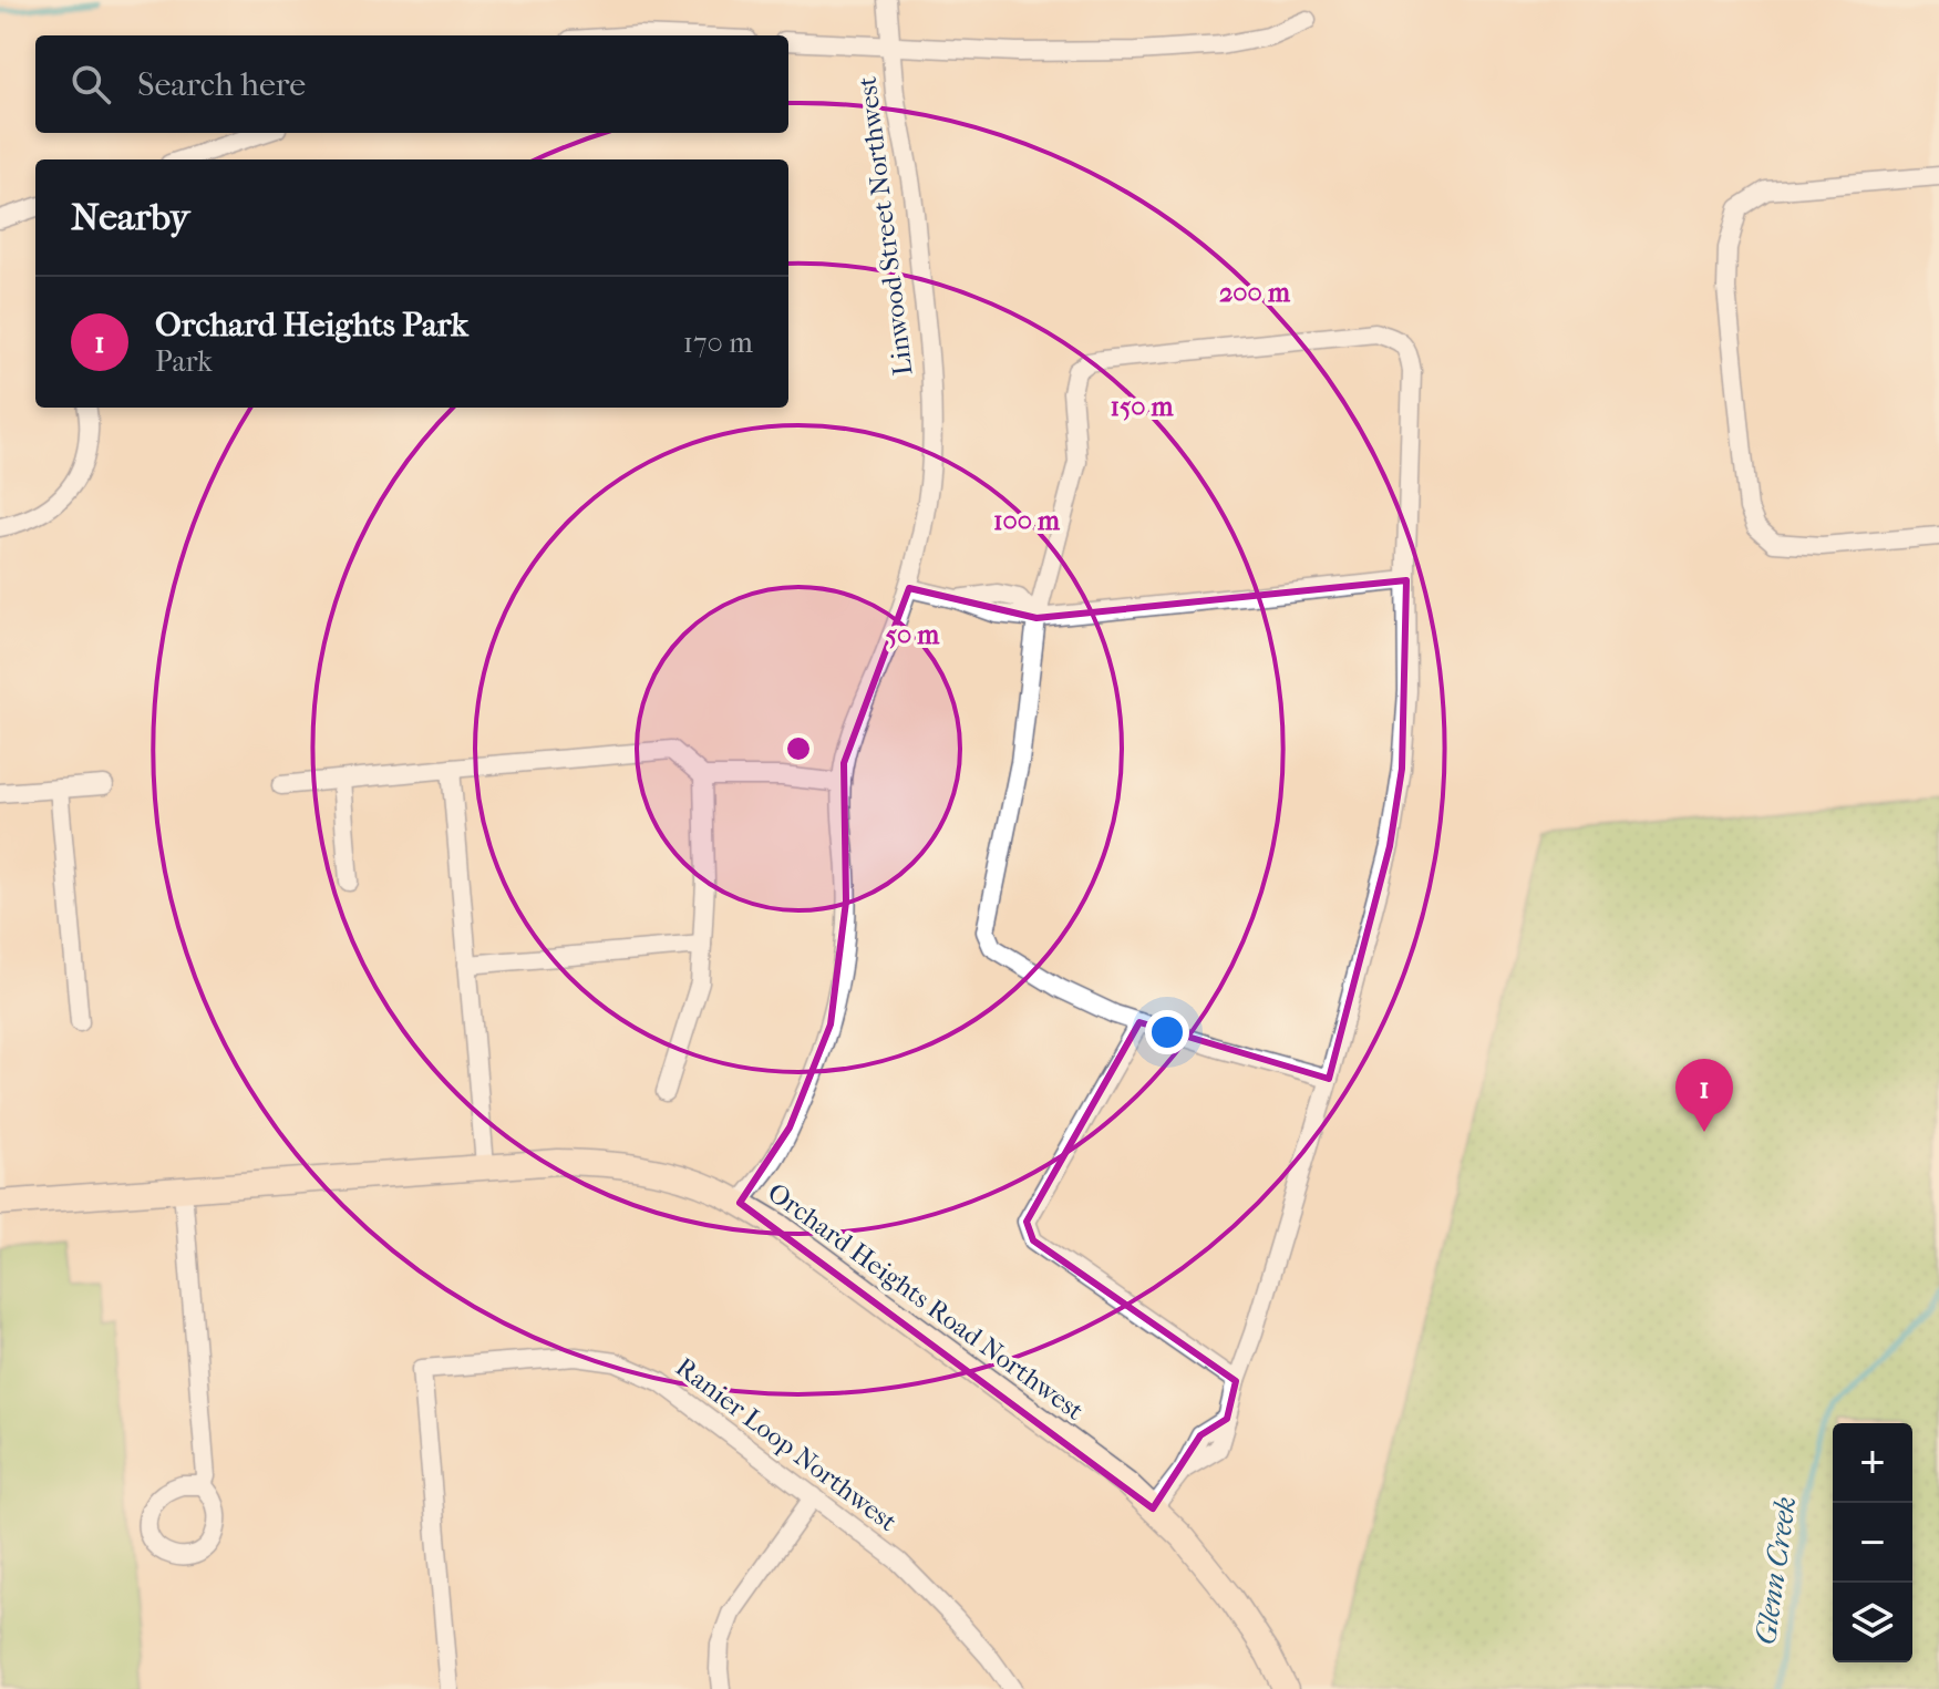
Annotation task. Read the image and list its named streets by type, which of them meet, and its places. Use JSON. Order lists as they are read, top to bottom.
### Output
{
  "streets": {
    "main road": ["Orchard Heights Road Northwest"],
    "street": ["Linwood Street Northwest", "Ranier Loop Northwest"]
  },
  "crossings": [
    ["Linwood Street Northwest", "Orchard Heights Road Northwest"]
  ],
  "water": ["Glenn Creek"],
  "page": {
    "search": "Search here",
    "heading": "Nearby",
    "list": [
      {
        "mark": "1",
        "name": "Orchard Heights Park",
        "note": "Park",
        "value": "170 m"
      }
    ],
    "pins": "1",
    "map_buttons": ["+", "−"]
  },
  "rings": [
    "200 m",
    "150 m",
    "100 m",
    "50 m"
  ]
}
